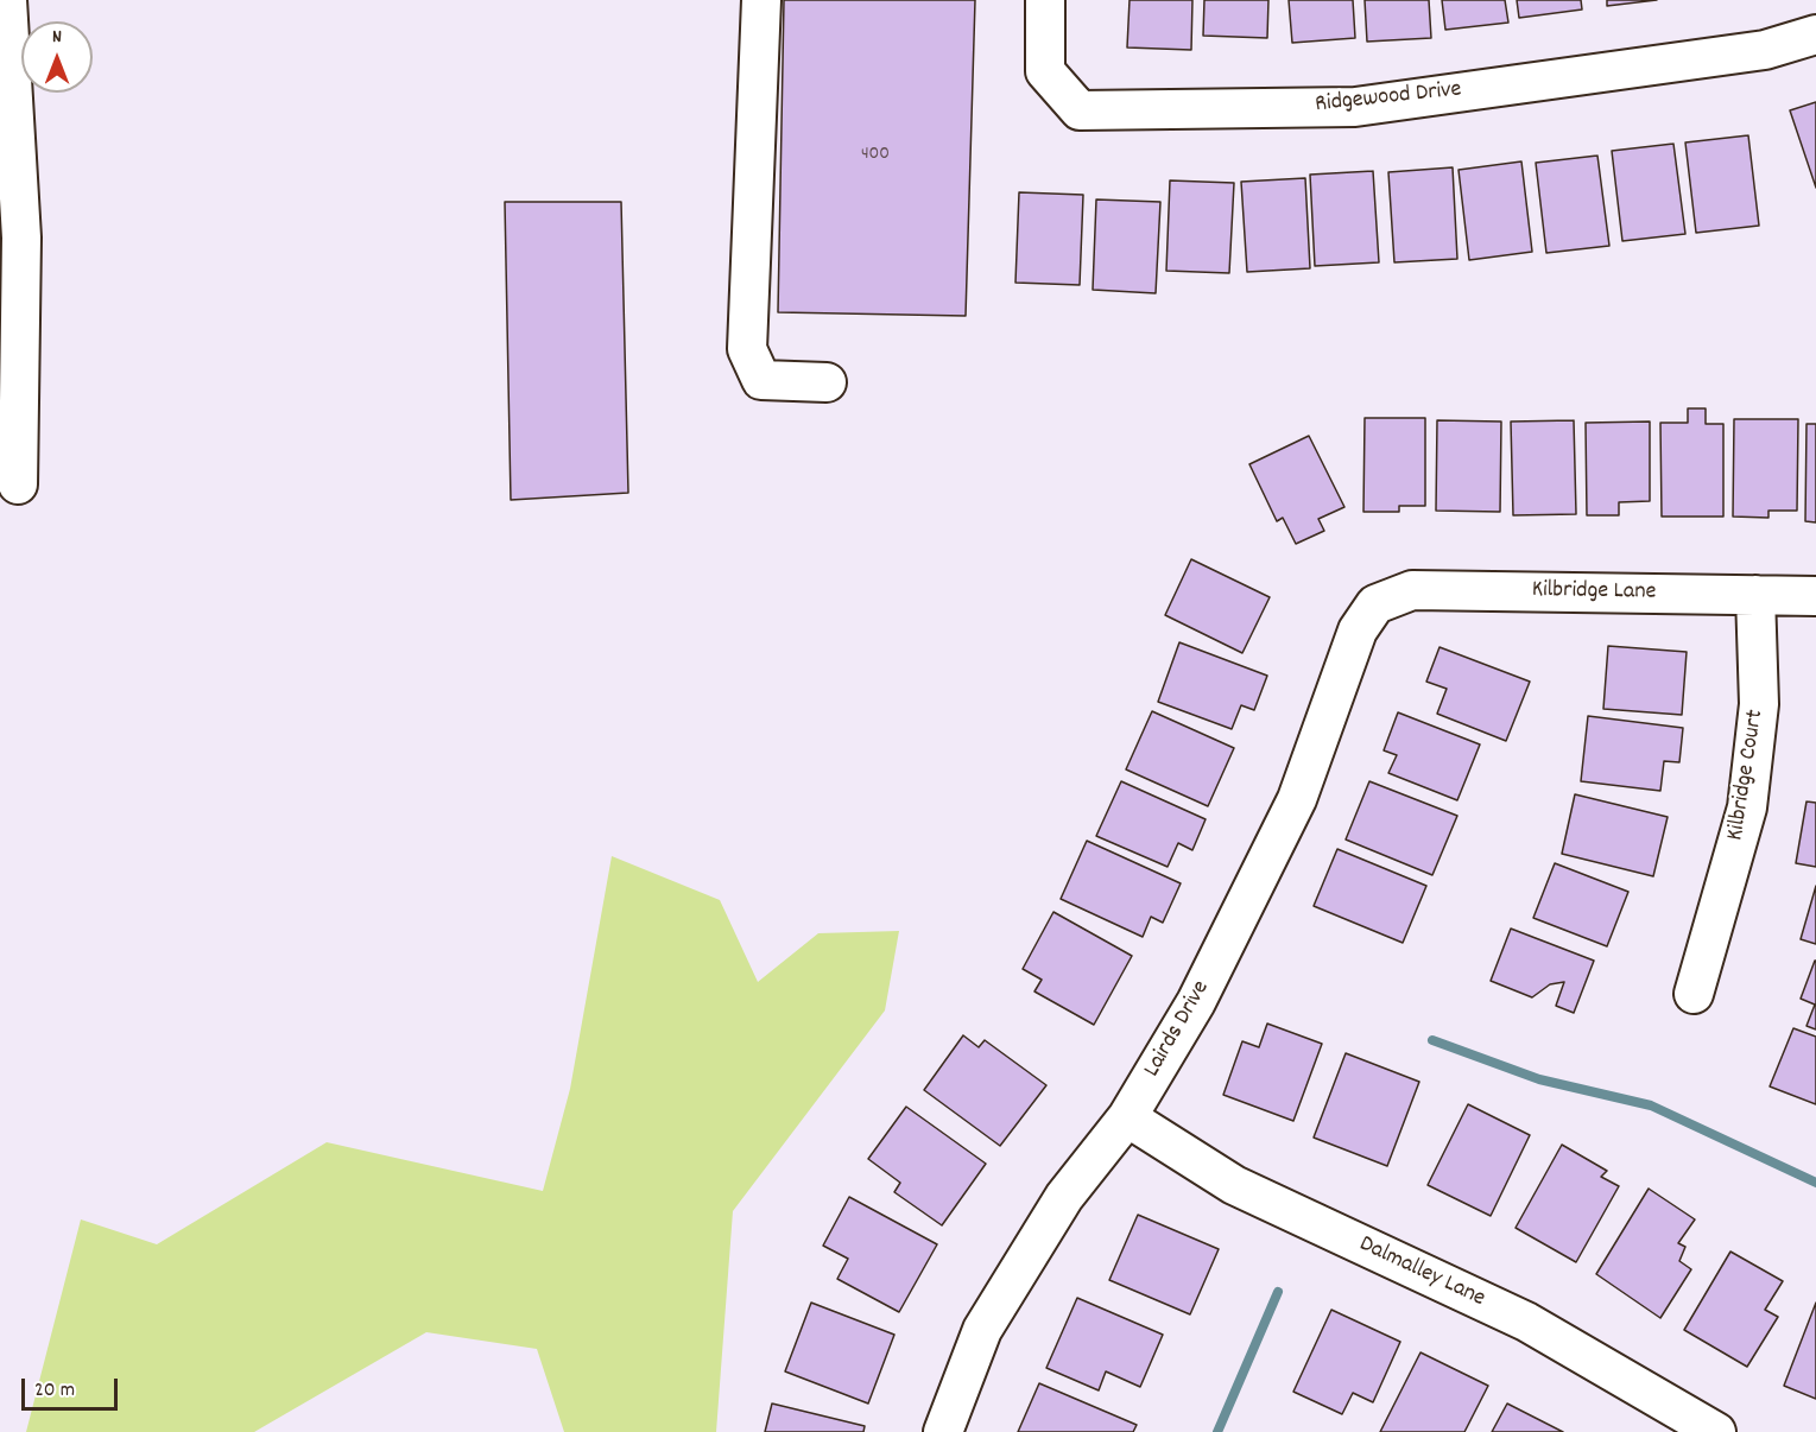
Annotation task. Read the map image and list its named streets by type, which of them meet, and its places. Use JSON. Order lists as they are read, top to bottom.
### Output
{
  "streets": {
    "street": [
      "Ridgewood Drive",
      "Kilbridge Lane",
      "Kilbridge Court",
      "Lairds Drive",
      "Dalmalley Lane"
    ]
  },
  "crossings": [
    ["Kilbridge Lane", "Kilbridge Court"],
    ["Kilbridge Lane", "Lairds Drive"],
    ["Lairds Drive", "Dalmalley Lane"]
  ],
  "house_numbers": ["400"],
  "scale_bar": "20 m",
  "north": "top"
}
